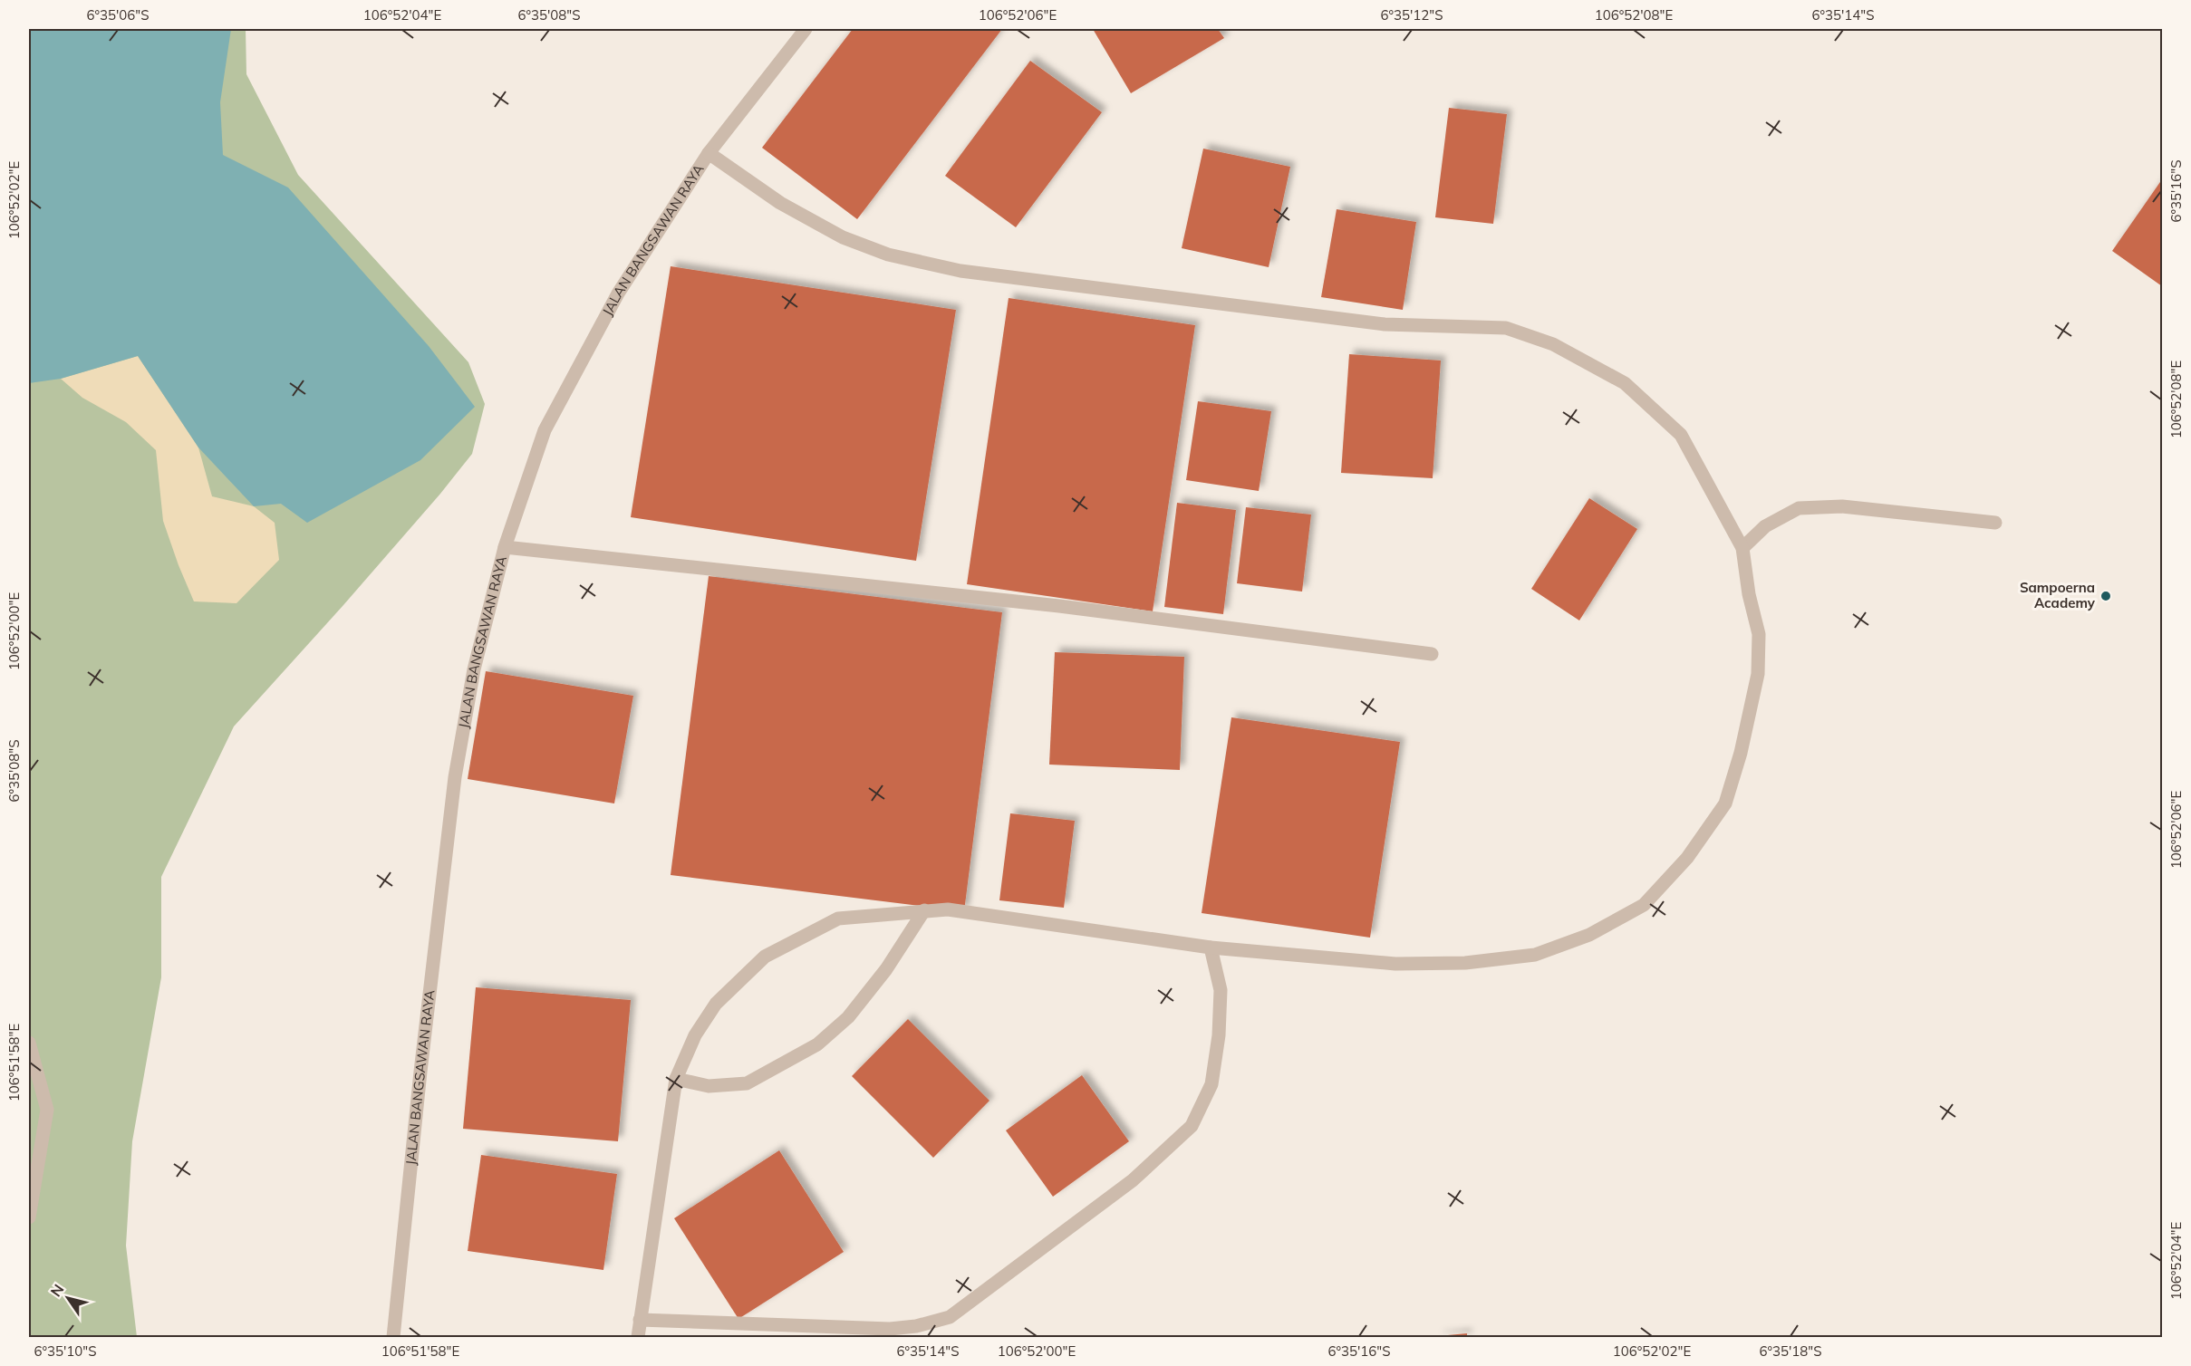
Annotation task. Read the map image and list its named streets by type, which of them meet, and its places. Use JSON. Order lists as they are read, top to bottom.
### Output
{
  "streets": {
    "street": ["JALAN BANGSAWAN RAYA"]
  },
  "places": ["Sampoerna Academy"],
  "north": "top left",
  "coordinates": [
    "6°35'06\"S",
    "106°52'04\"E",
    "6°35'08\"S",
    "106°52'06\"E",
    "6°35'12\"S",
    "106°52'08\"E",
    "6°35'14\"S",
    "6°35'16\"S",
    "106°52'02\"E",
    "106°52'00\"E",
    "106°51'58\"E",
    "6°35'10\"S",
    "6°35'18\"S"
  ]
}
